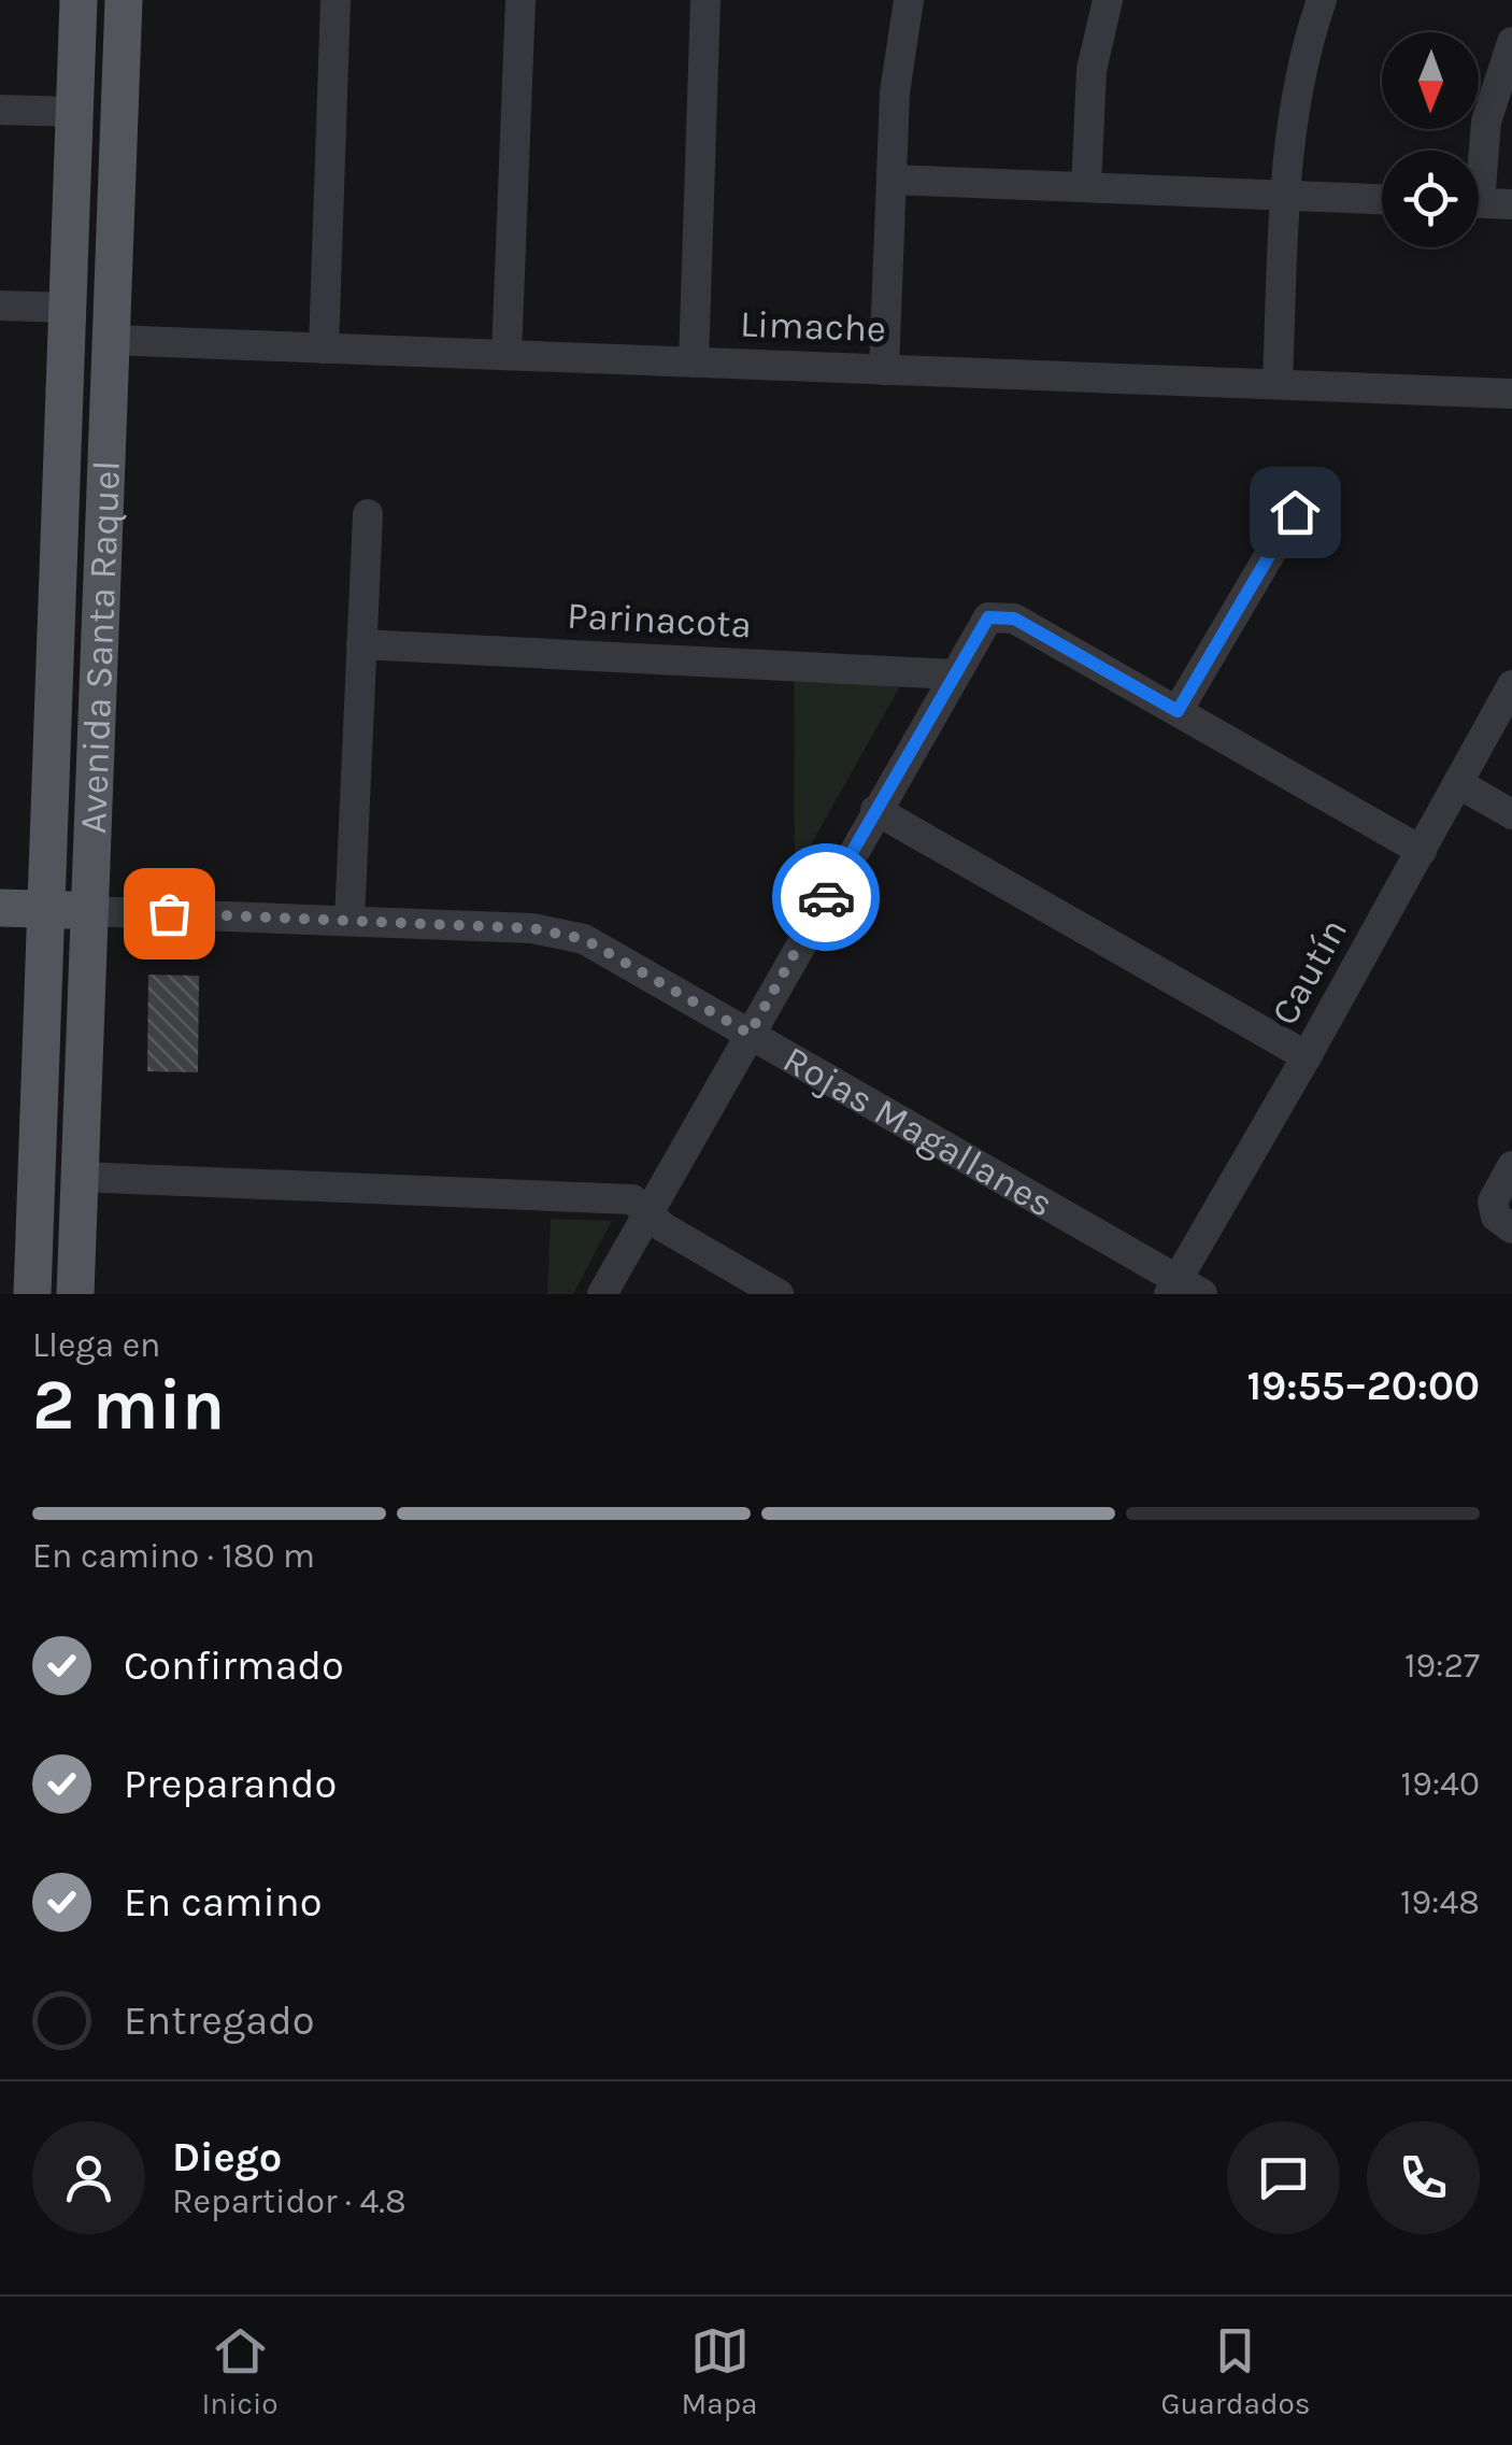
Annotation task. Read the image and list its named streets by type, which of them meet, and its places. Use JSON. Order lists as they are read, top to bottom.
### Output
{
  "streets": {
    "main road": ["Avenida Santa Raquel", "Rojas Magallanes"],
    "street": ["Limache", "Parinacota", "Cautín"]
  },
  "crossings": [
    ["Limache", "Avenida Santa Raquel"],
    ["Avenida Santa Raquel", "Rojas Magallanes"],
    ["Cautín", "Rojas Magallanes"]
  ],
  "north": "bottom",
  "page": {
    "heading": ["2 min", "Llega en", "19:55–20:00"],
    "panel": ["Diego", "Repartidor · 4.8"],
    "bar": "En camino · 180 m",
    "list": [
      ["Confirmado", "19:27"],
      ["Preparando", "19:40"],
      ["En camino", "19:48"],
      "Entregado"
    ],
    "tabs": ["Inicio", "Mapa", "Guardados"]
  }
}
